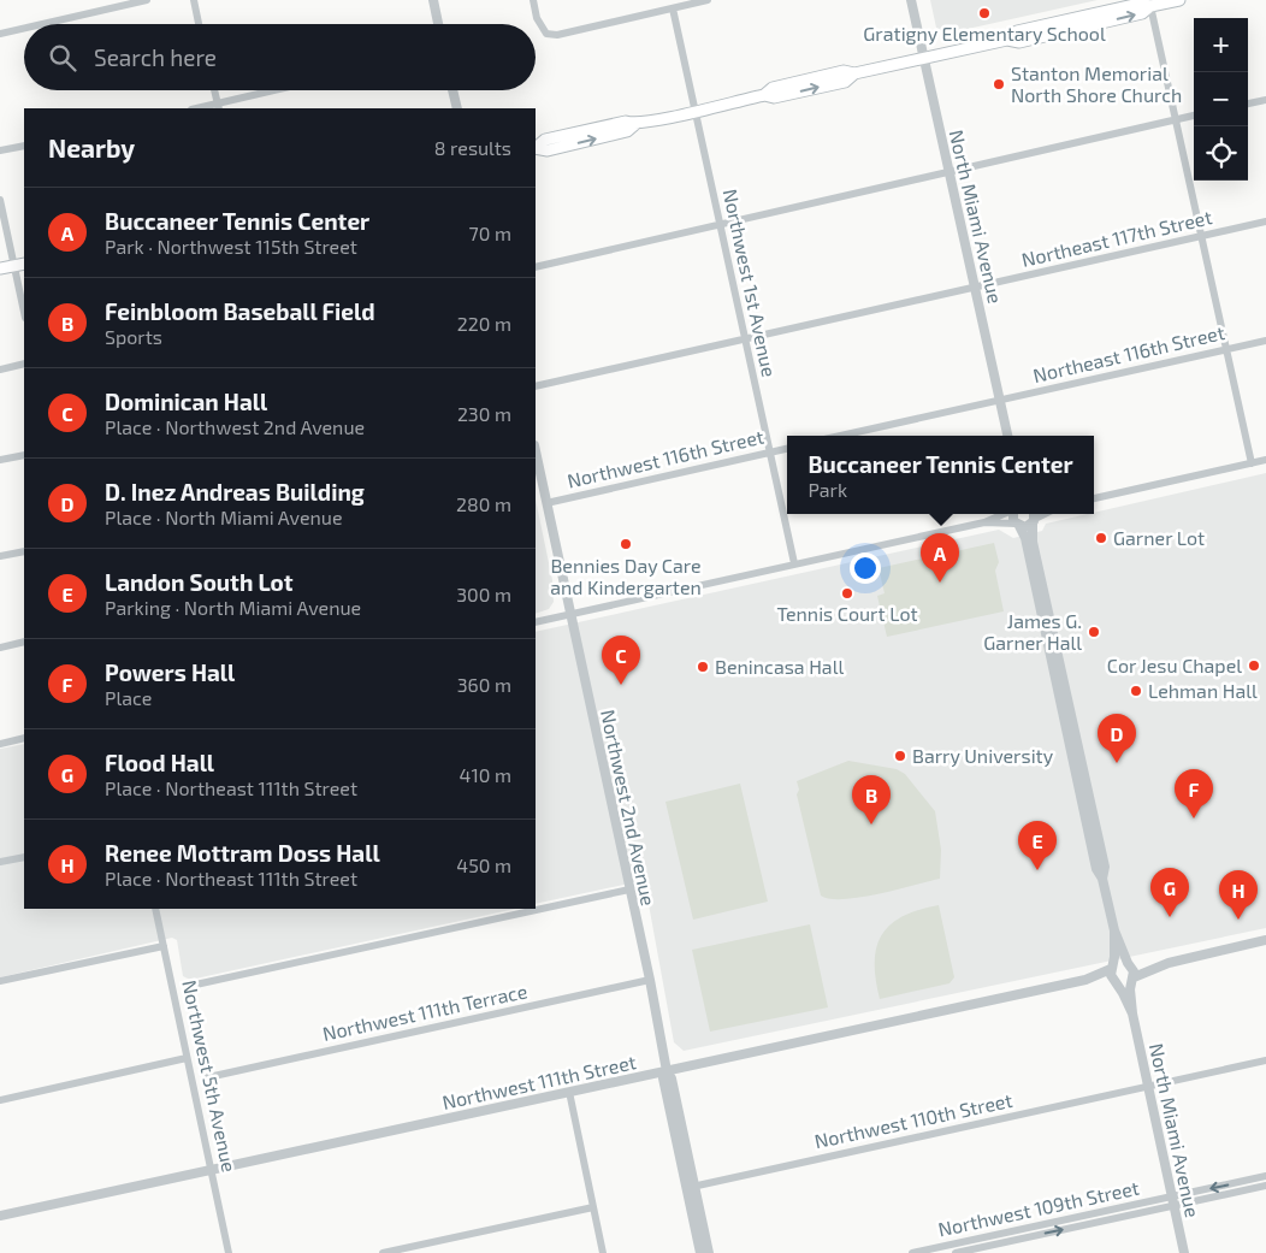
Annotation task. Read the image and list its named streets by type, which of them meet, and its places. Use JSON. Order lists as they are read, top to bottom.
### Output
{
  "streets": {
    "street": [
      "North Miami Avenue",
      "Northeast 117th Street",
      "Northwest 1st Avenue",
      "Northeast 116th Street",
      "Northwest 116th Street",
      "Northwest 2nd Avenue",
      "Northwest 111th Terrace",
      "Northwest 5th Avenue",
      "Northwest 111th Street",
      "Northwest 110th Street",
      "Northwest 109th Street"
    ]
  },
  "crossings": [
    ["North Miami Avenue", "Northeast 117th Street"],
    ["North Miami Avenue", "Northeast 116th Street"],
    ["North Miami Avenue", "Northwest 111th Street"],
    ["North Miami Avenue", "Northwest 110th Street"],
    ["North Miami Avenue", "Northwest 109th Street"],
    ["Northeast 117th Street", "Northwest 1st Avenue"],
    ["Northwest 1st Avenue", "Northwest 116th Street"],
    ["Northwest 116th Street", "Northwest 2nd Avenue"],
    ["Northwest 2nd Avenue", "Northwest 111th Terrace"],
    ["Northwest 2nd Avenue", "Northwest 111th Street"],
    ["Northwest 2nd Avenue", "Northwest 110th Street"],
    ["Northwest 5th Avenue", "Northwest 111th Street"]
  ],
  "places": [
    "Gratigny Elementary School",
    "Stanton Memorial North Shore Church",
    "Garner Lot",
    "Bennies Day Care and Kindergarten",
    "Tennis Court Lot",
    "James G. Garner Hall",
    "Cor Jesu Chapel",
    "Benincasa Hall",
    "Lehman Hall",
    "Barry University"
  ],
  "page": {
    "map_buttons": ["+", "−"],
    "search": "Search here",
    "heading": ["Nearby", "8 results"],
    "list": [
      {
        "mark": "A",
        "name": "Buccaneer Tennis Center",
        "note": "Park · Northwest 115th Street",
        "value": "70 m"
      },
      {
        "mark": "B",
        "name": "Feinbloom Baseball Field",
        "note": "Sports",
        "value": "220 m"
      },
      {
        "mark": "C",
        "name": "Dominican Hall",
        "note": "Place · Northwest 2nd Avenue",
        "value": "230 m"
      },
      {
        "mark": "D",
        "name": "D. Inez Andreas Building",
        "note": "Place · North Miami Avenue",
        "value": "280 m"
      },
      {
        "mark": "E",
        "name": "Landon South Lot",
        "note": "Parking · North Miami Avenue",
        "value": "300 m"
      },
      {
        "mark": "F",
        "name": "Powers Hall",
        "note": "Place",
        "value": "360 m"
      },
      {
        "mark": "G",
        "name": "Flood Hall",
        "note": "Place · Northeast 111th Street",
        "value": "410 m"
      },
      {
        "mark": "H",
        "name": "Renee Mottram Doss Hall",
        "note": "Place · Northeast 111th Street",
        "value": "450 m"
      }
    ],
    "popup": ["Buccaneer Tennis Center", "Park"],
    "pins": [
      "A",
      "C",
      "D",
      "F",
      "B",
      "E",
      "G",
      "H"
    ]
  }
}
